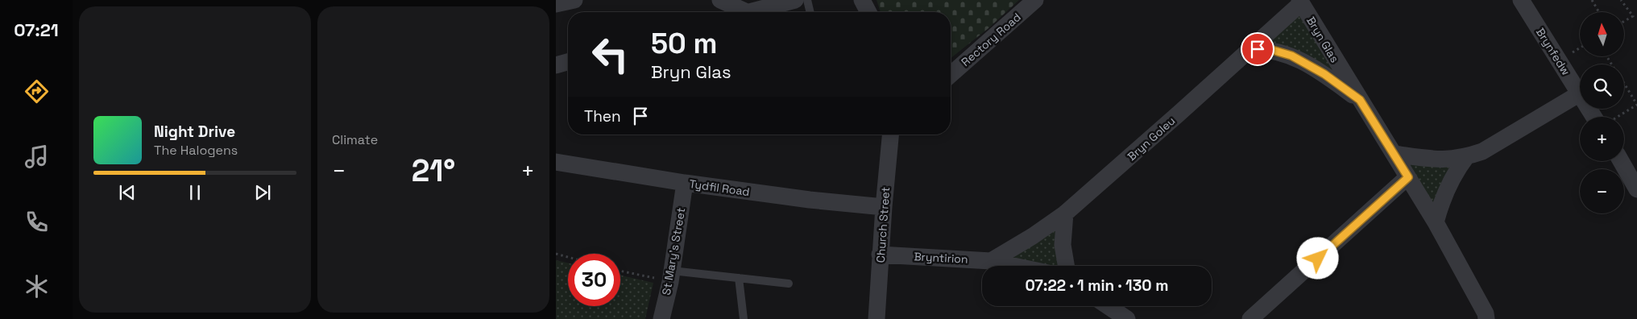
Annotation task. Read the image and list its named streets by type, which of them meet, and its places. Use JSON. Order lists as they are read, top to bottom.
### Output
{
  "streets": {
    "street": [
      "Rectory Road",
      "Bryn Glas",
      "Brynfedw",
      "Bryn Goleu",
      "Tydfil Road",
      "Church Street",
      "St Mary's Street",
      "Bryntirion"
    ]
  },
  "crossings": [
    ["Bryn Glas", "Bryn Goleu"],
    ["Bryn Goleu", "Bryntirion"],
    ["Tydfil Road", "Church Street"],
    ["Tydfil Road", "St Mary's Street"],
    ["Church Street", "Bryntirion"]
  ],
  "north": "top",
  "page": {
    "tabs": "07:21",
    "tile": "Climate",
    "map_buttons": ["+", "−"],
    "turn": ["50 m", "Bryn Glas"],
    "then": "Then",
    "song": ["Night Drive", "The Halogens"],
    "heat": ["−", "21°", "+"],
    "limit": "30",
    "trip": "07:22 · 1 min · 130 m"
  }
}
